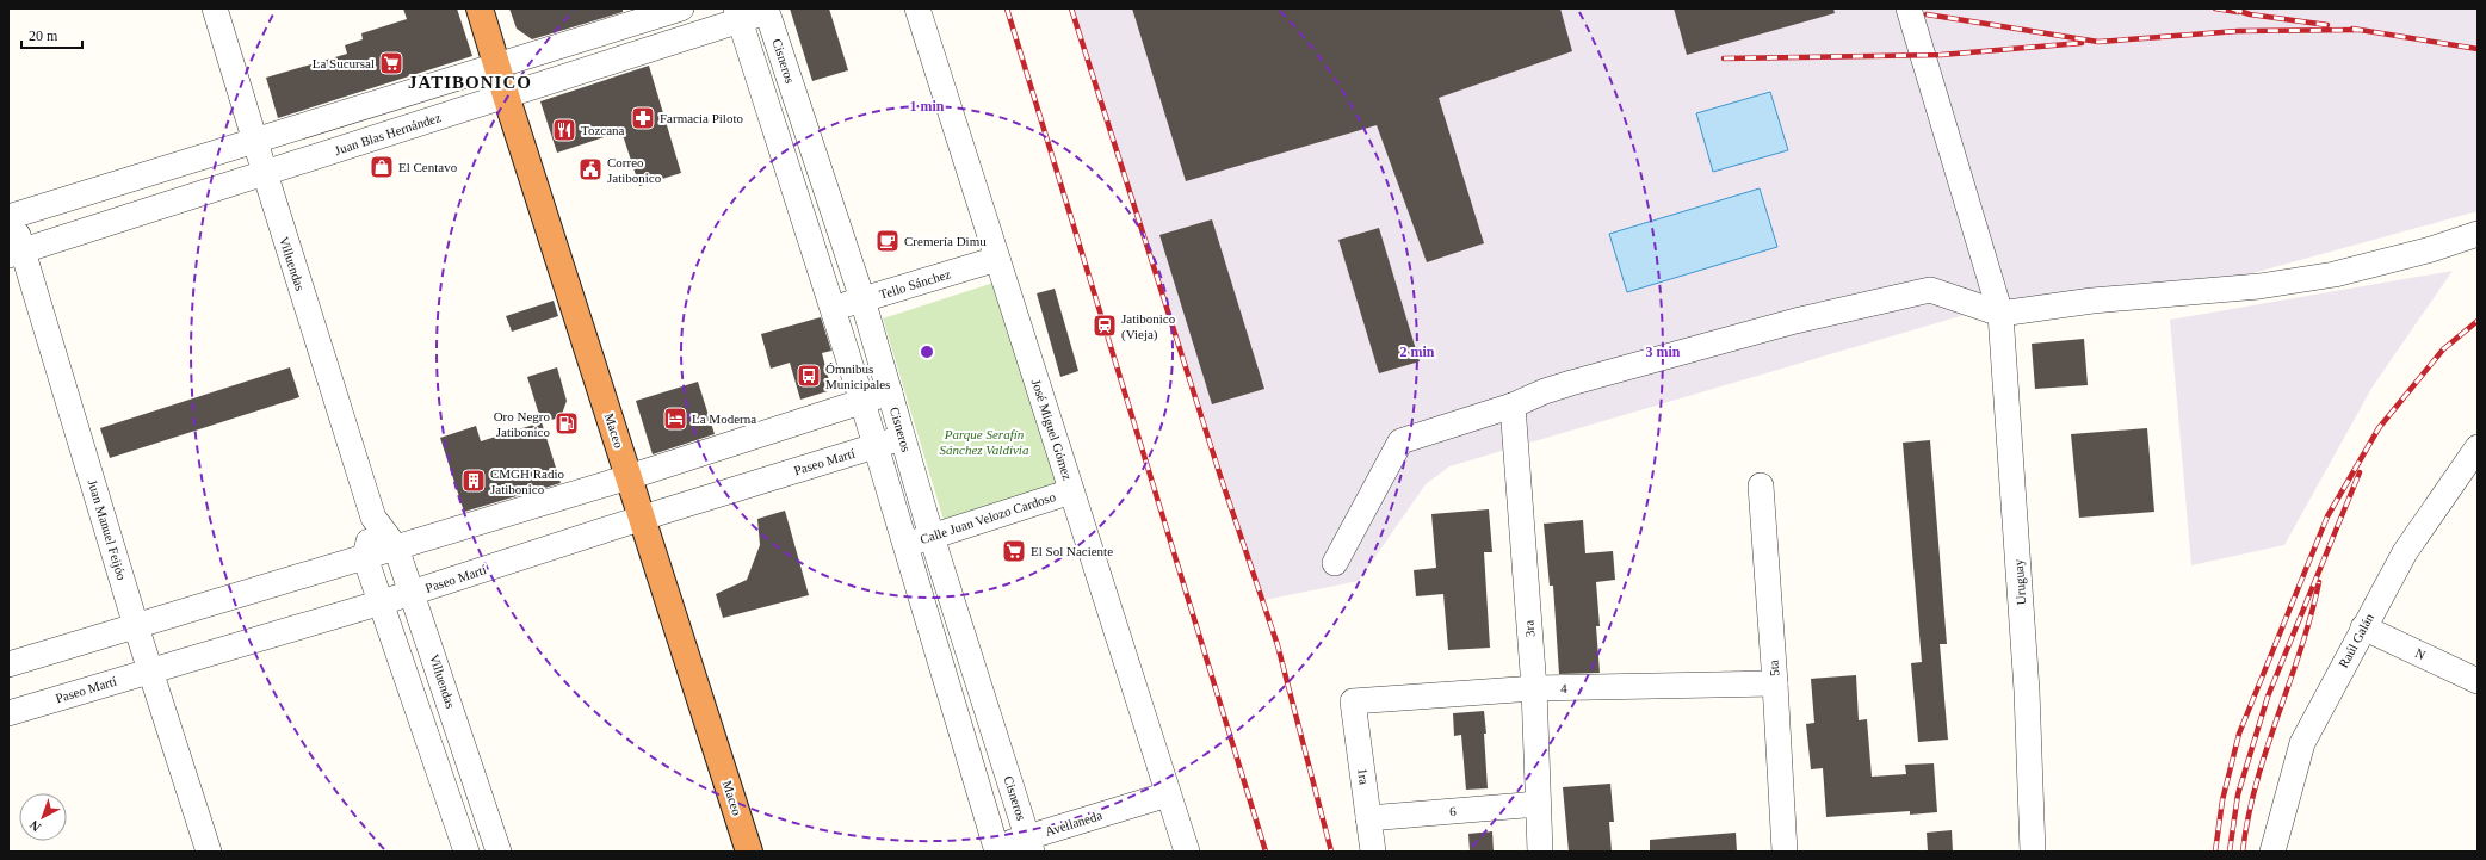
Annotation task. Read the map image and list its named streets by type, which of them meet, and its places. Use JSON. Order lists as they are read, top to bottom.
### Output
{
  "streets": {
    "highway": ["Maceo"],
    "street": [
      "Cisneros",
      "Juan Blas Hernández",
      "Villuendas",
      "Tello Sánchez",
      "José Miguel Gómez",
      "Paseo Martí",
      "Calle Juan Velozo Cardoso",
      "Juan Manuel Feijóo",
      "Uruguay",
      "3ra",
      "Raúl Galán",
      "N",
      "5ta",
      "4",
      "1ra",
      "6",
      "Avellaneda"
    ]
  },
  "crossings": [
    ["Cisneros", "Juan Blas Hernández"],
    ["Cisneros", "Tello Sánchez"],
    ["Cisneros", "Paseo Martí"],
    ["Cisneros", "Calle Juan Velozo Cardoso"],
    ["Cisneros", "Avellaneda"],
    ["Juan Blas Hernández", "Villuendas"],
    ["Juan Blas Hernández", "Maceo"],
    ["Juan Blas Hernández", "Juan Manuel Feijóo"],
    ["Villuendas", "Paseo Martí"],
    ["Tello Sánchez", "José Miguel Gómez"],
    ["José Miguel Gómez", "Calle Juan Velozo Cardoso"],
    ["José Miguel Gómez", "Avellaneda"],
    ["Maceo", "Paseo Martí"],
    ["Paseo Martí", "Juan Manuel Feijóo"],
    ["3ra", "4"],
    ["3ra", "6"],
    ["Raúl Galán", "N"],
    ["5ta", "4"],
    ["4", "1ra"],
    ["1ra", "6"]
  ],
  "districts": ["JATIBONICO"],
  "parks": ["Parque Serafín Sánchez Valdivia"],
  "places": {
    "supermarket": ["La Sucursal", "El Sol Naciente"],
    "pharmacy": ["Farmacia Piloto"],
    "restaurant": ["Tozcana"],
    "shop": ["El Centavo"],
    "public building": ["Correo Jatibonico"],
    "cafe": ["Cremería Dimu"],
    "station": ["Jatibonico (Vieja)"],
    "bus stop": ["Ómnibus Municipales"],
    "hotel": ["La Moderna"],
    "fuel station": ["Oro Negro Jatibonico"],
    "building": ["CMGH Radio Jatibonico"]
  },
  "scale_bar": "20 m",
  "north": "bottom left",
  "rings": ["1 min", "2 min", "3 min"]
}
